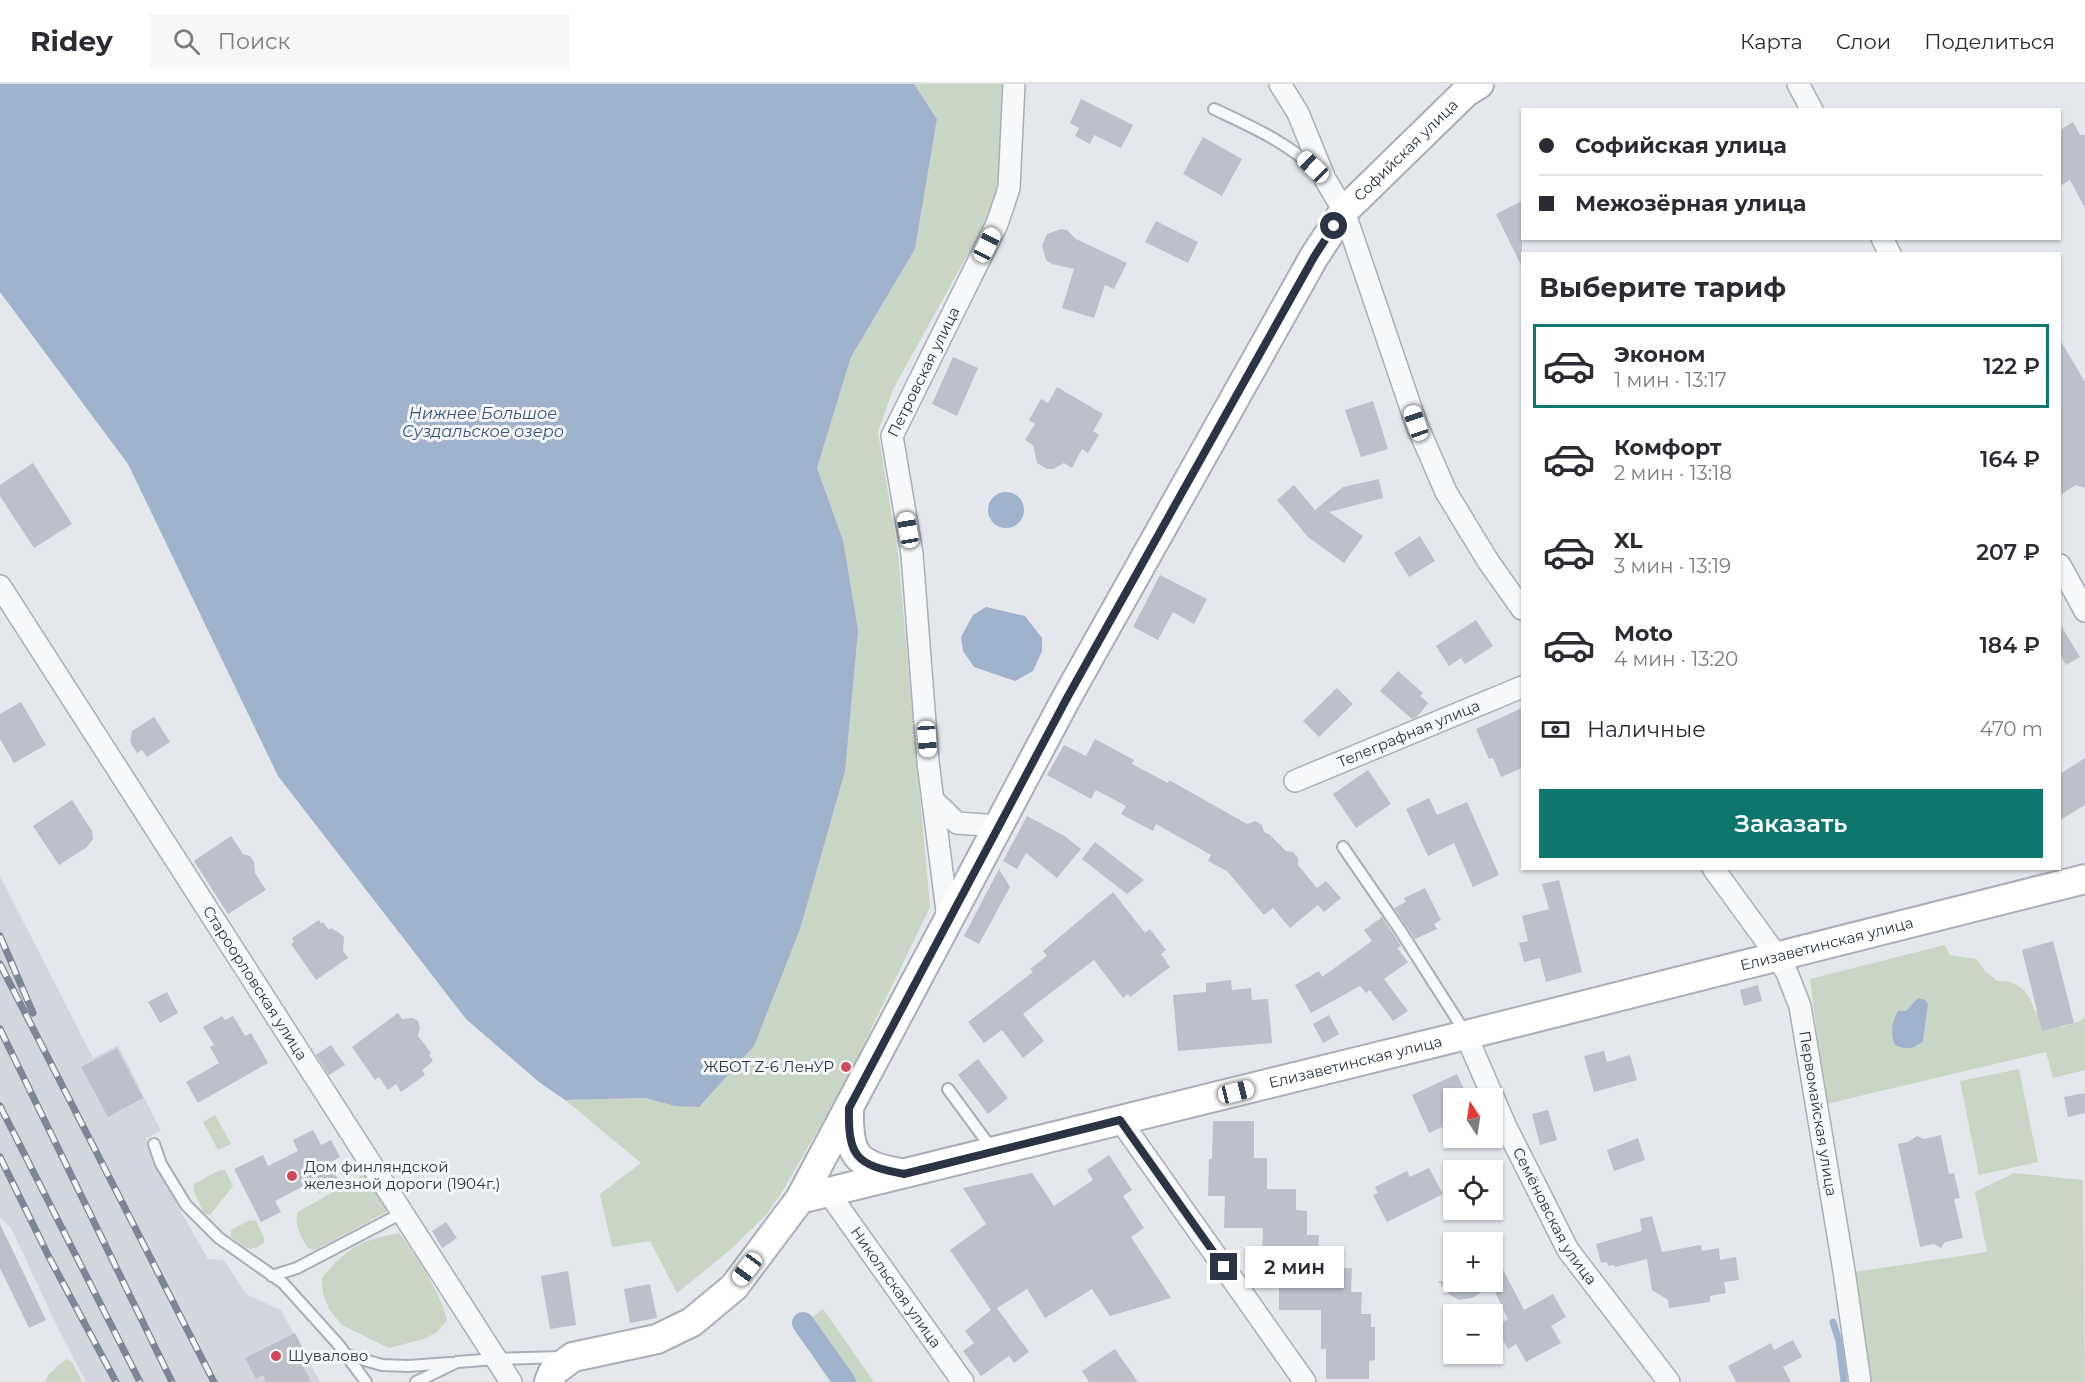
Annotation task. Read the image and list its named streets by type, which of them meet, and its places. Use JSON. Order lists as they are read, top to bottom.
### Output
{
  "streets": {
    "street": [
      "Софийская улица",
      "Петровская улица",
      "Телеграфная улица",
      "Елизаветинская улица",
      "Староорловская улица",
      "Первомайская улица",
      "Семёновская улица",
      "Никольская улица"
    ]
  },
  "crossings": [
    ["Софийская улица", "Петровская улица"],
    ["Софийская улица", "Елизаветинская улица"],
    ["Елизаветинская улица", "Первомайская улица"],
    ["Елизаветинская улица", "Семёновская улица"],
    ["Елизаветинская улица", "Никольская улица"]
  ],
  "water": ["Нижнее Большое Суздальское озеро"],
  "places": ["ЖБОТ Z-6 ЛенУР", "Дом финляндской железной дороги (1904г.)", "Шувалово"],
  "north": "top",
  "page": {
    "header": "Ridey",
    "search": "Поиск",
    "nav": ["Карта", "Слои", "Поделиться"],
    "banner": ["Софийская улица", "Межозёрная улица"],
    "heading": "Выберите тариф",
    "list": [
      {
        "name": "Эконом",
        "note": "1 мин · 13:17",
        "value": "122 ₽"
      },
      {
        "name": "Комфорт",
        "note": "2 мин · 13:18",
        "value": "164 ₽"
      },
      {
        "name": "XL",
        "note": "3 мин · 13:19",
        "value": "207 ₽"
      },
      {
        "name": "Moto",
        "note": "4 мин · 13:20",
        "value": "184 ₽"
      }
    ],
    "pay": ["Наличные", "470 m"],
    "buttons": "Заказать",
    "map_buttons": ["+", "−"],
    "bubble": "2 мин"
  }
}
